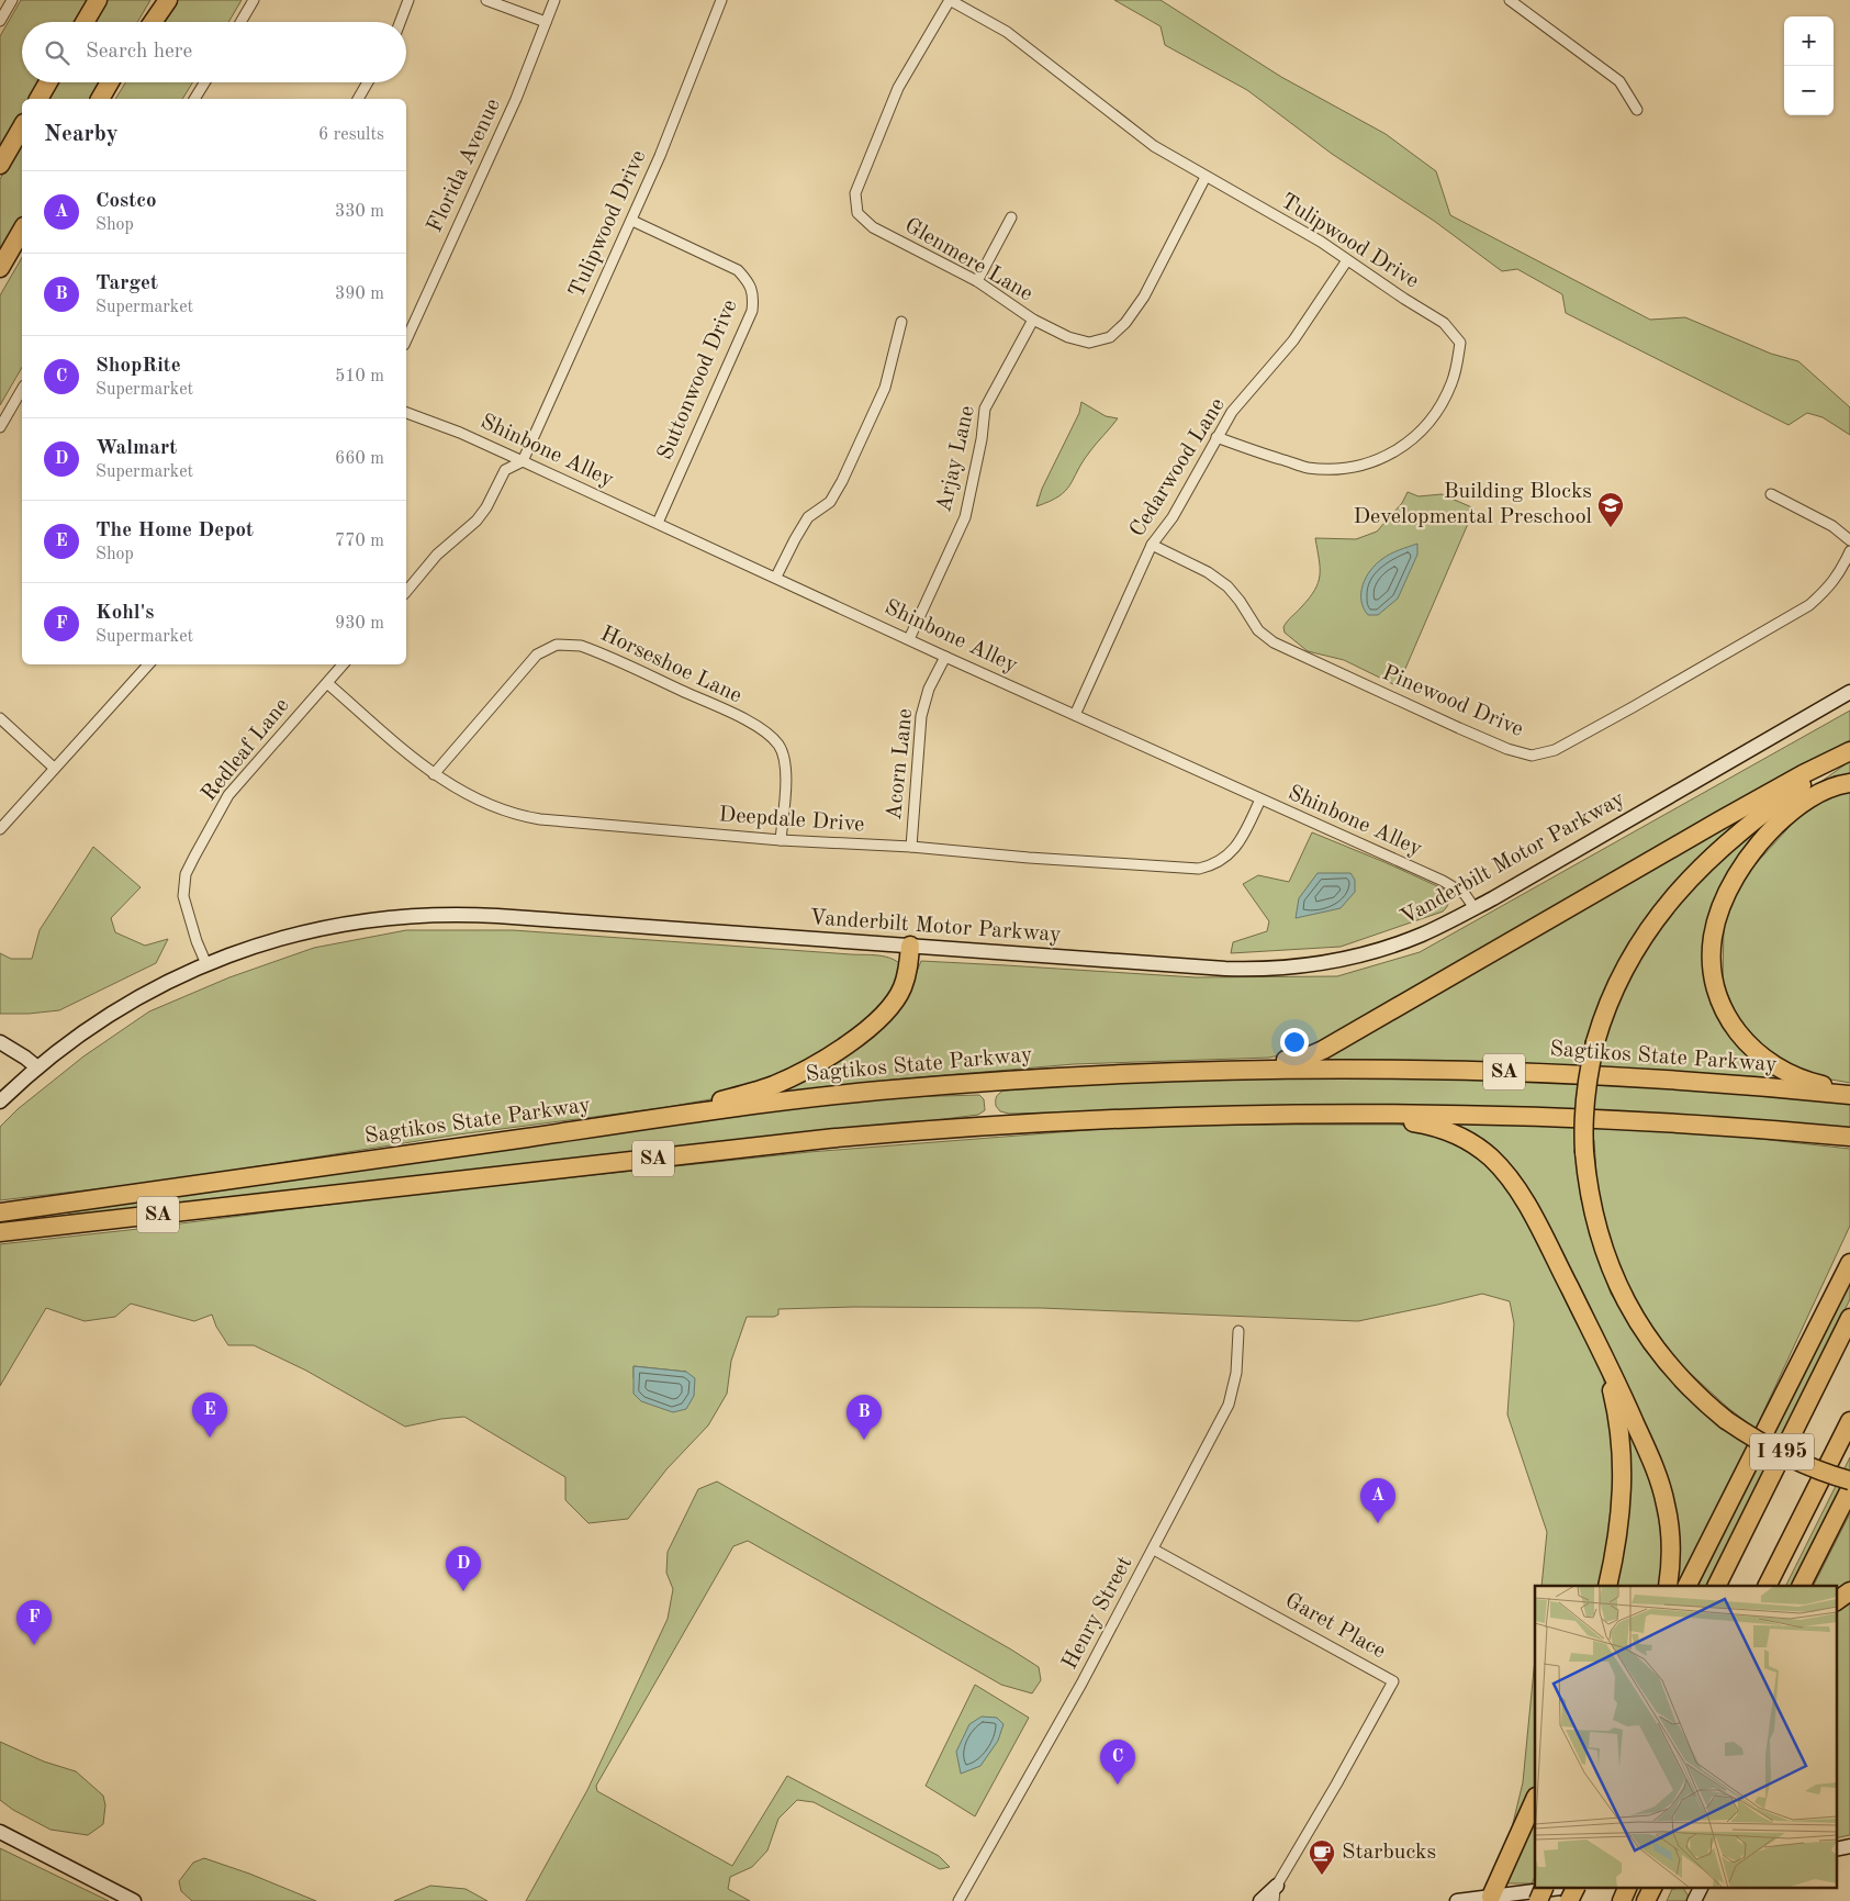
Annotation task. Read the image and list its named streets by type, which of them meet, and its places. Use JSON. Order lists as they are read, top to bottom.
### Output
{
  "streets": {
    "highway": ["Sagtikos State Parkway", "SA", "I 495"],
    "main road": ["Vanderbilt Motor Parkway"],
    "street": [
      "Florida Avenue",
      "Tulipwood Drive",
      "Glenmere Lane",
      "Suttonwood Drive",
      "Shinbone Alley",
      "Arjay Lane",
      "Cedarwood Lane",
      "Horseshoe Lane",
      "Pinewood Drive",
      "Redleaf Lane",
      "Acorn Lane",
      "Deepdale Drive",
      "Henry Street",
      "Garet Place"
    ]
  },
  "crossings": [
    ["Tulipwood Drive", "Glenmere Lane"],
    ["Tulipwood Drive", "Suttonwood Drive"],
    ["Tulipwood Drive", "Shinbone Alley"],
    ["Tulipwood Drive", "Cedarwood Lane"],
    ["Glenmere Lane", "Arjay Lane"],
    ["Suttonwood Drive", "Shinbone Alley"],
    ["Shinbone Alley", "Arjay Lane"],
    ["Shinbone Alley", "Cedarwood Lane"],
    ["Shinbone Alley", "Acorn Lane"],
    ["Shinbone Alley", "Deepdale Drive"],
    ["Shinbone Alley", "Vanderbilt Motor Parkway"],
    ["Cedarwood Lane", "Pinewood Drive"],
    ["Horseshoe Lane", "Deepdale Drive"],
    ["Redleaf Lane", "Deepdale Drive"],
    ["Redleaf Lane", "Vanderbilt Motor Parkway"],
    ["Acorn Lane", "Deepdale Drive"],
    ["Henry Street", "Garet Place"]
  ],
  "places": {
    "school or university": ["Building Blocks Developmental Preschool"],
    "cafe": ["Starbucks"]
  },
  "page": {
    "map_buttons": ["+", "−"],
    "search": "Search here",
    "heading": ["Nearby", "6 results"],
    "list": [
      {
        "mark": "A",
        "name": "Costco",
        "note": "Shop",
        "value": "330 m"
      },
      {
        "mark": "B",
        "name": "Target",
        "note": "Supermarket",
        "value": "390 m"
      },
      {
        "mark": "C",
        "name": "ShopRite",
        "note": "Supermarket",
        "value": "510 m"
      },
      {
        "mark": "D",
        "name": "Walmart",
        "note": "Supermarket",
        "value": "660 m"
      },
      {
        "mark": "E",
        "name": "The Home Depot",
        "note": "Shop",
        "value": "770 m"
      },
      {
        "mark": "F",
        "name": "Kohl's",
        "note": "Supermarket",
        "value": "930 m"
      }
    ],
    "pins": [
      "E",
      "B",
      "A",
      "D",
      "F",
      "C"
    ]
  }
}
